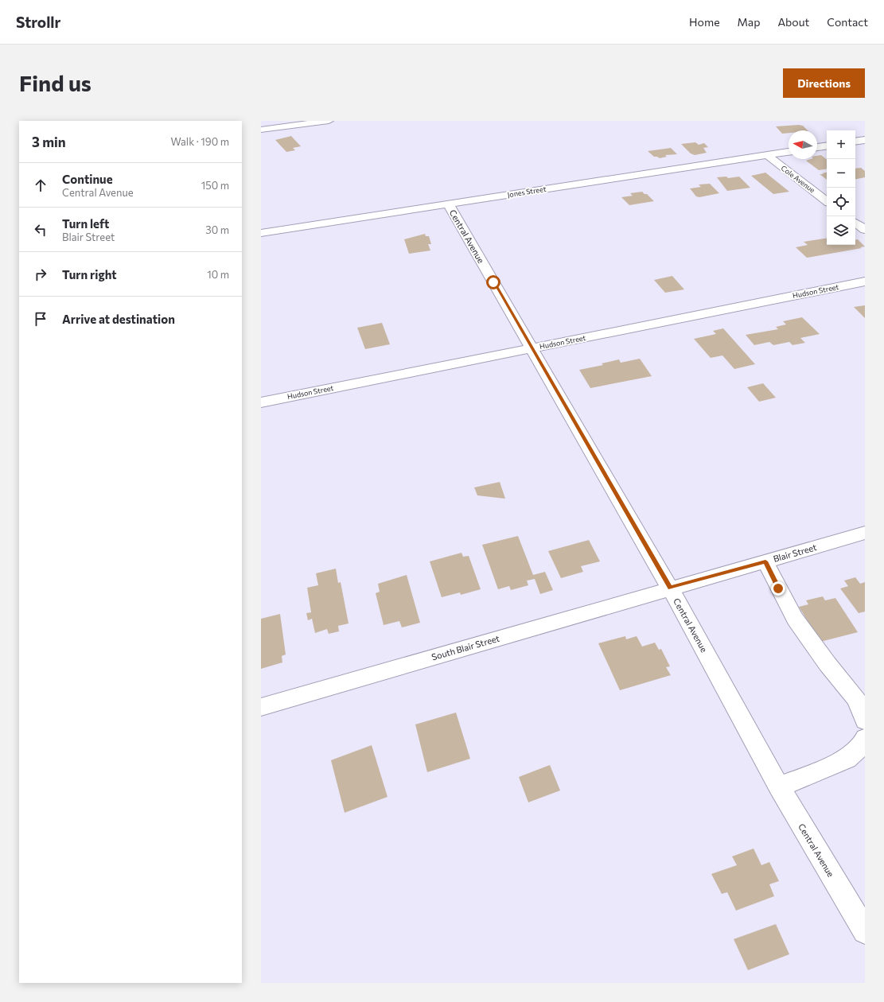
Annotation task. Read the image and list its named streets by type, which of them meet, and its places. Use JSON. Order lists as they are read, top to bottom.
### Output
{
  "streets": {
    "street": [
      "Cole Avenue",
      "Jones Street",
      "Central Avenue",
      "Hudson Street",
      "Blair Street",
      "South Blair Street"
    ]
  },
  "crossings": [
    ["Cole Avenue", "Jones Street"],
    ["Jones Street", "Central Avenue"],
    ["Central Avenue", "Hudson Street"],
    ["Central Avenue", "Blair Street"],
    ["Central Avenue", "South Blair Street"],
    ["Blair Street", "South Blair Street"]
  ],
  "north": "left",
  "page": {
    "header": "Strollr",
    "nav": [
      "Home",
      "Map",
      "About",
      "Contact"
    ],
    "buttons": "Directions",
    "title": "Find us",
    "heading": ["3 min", "Walk · 190 m"],
    "map_buttons": ["+", "−"],
    "list": [
      ["Continue", "Central Avenue", "150 m"],
      ["Turn left", "Blair Street", "30 m"],
      ["Turn right", "10 m"],
      "Arrive at destination"
    ]
  }
}
